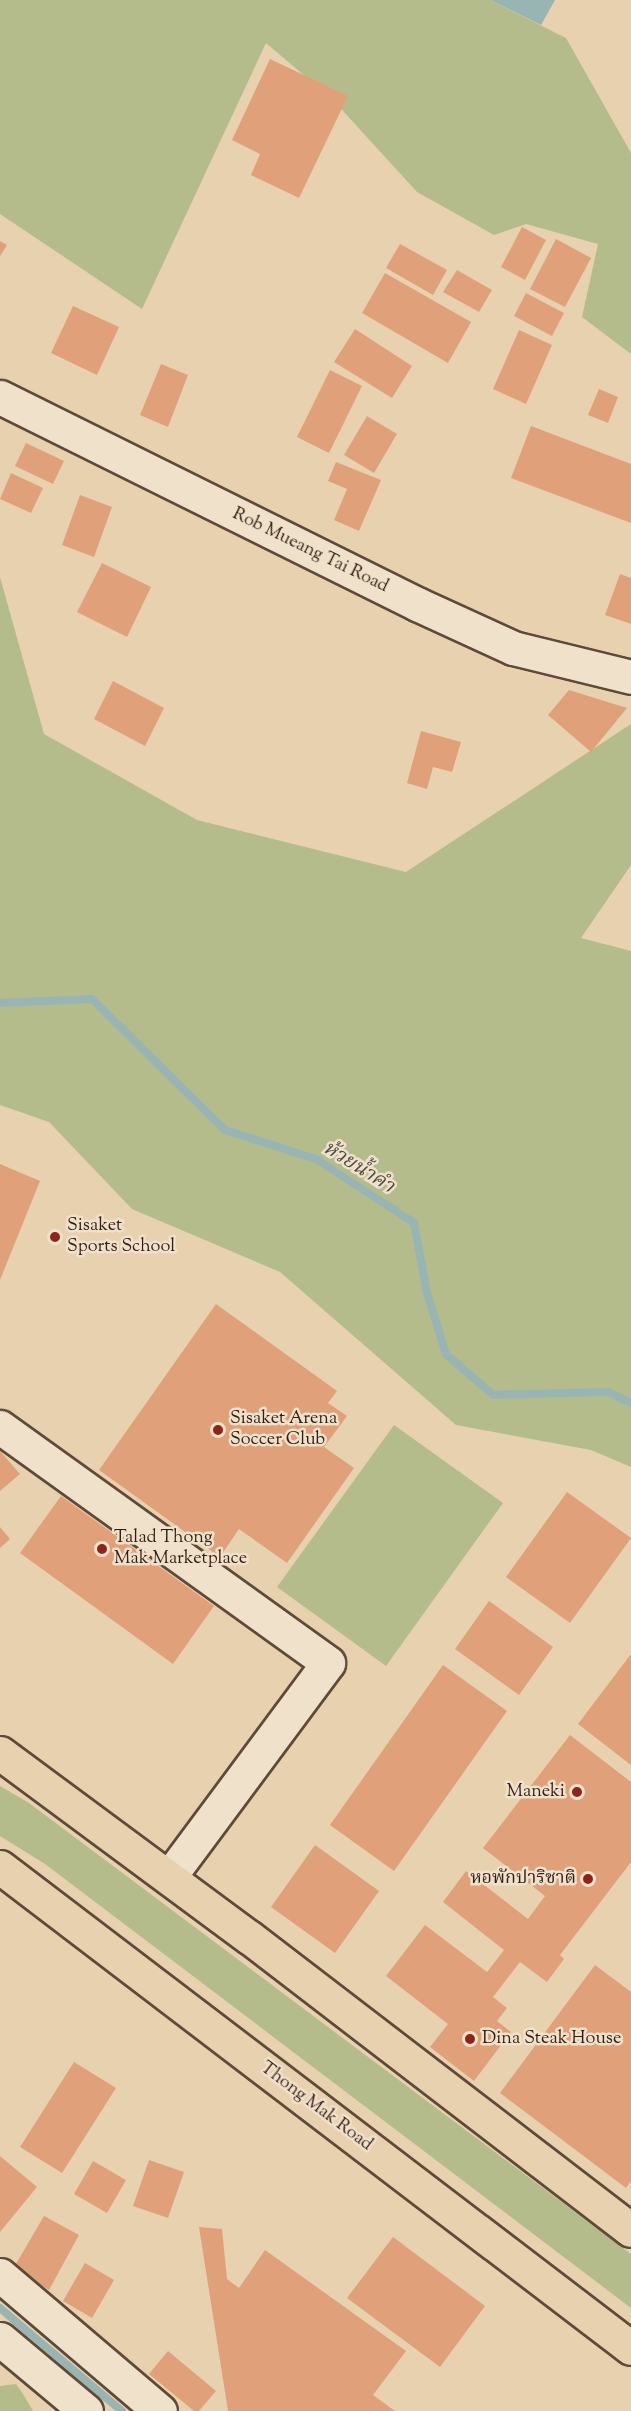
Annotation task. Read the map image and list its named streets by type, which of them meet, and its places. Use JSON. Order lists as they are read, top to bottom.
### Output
{
  "streets": {
    "main road": ["Thong Mak Road"],
    "street": ["Rob Mueang Tai Road"]
  },
  "water": ["ห้วยน้ำคำ"],
  "places": [
    "Sisaket Sports School",
    "Sisaket Arena Soccer Club",
    "Talad Thong Mak Marketplace",
    "Maneki",
    "หอพักปาริชาติ",
    "Dina Steak House"
  ]
}
